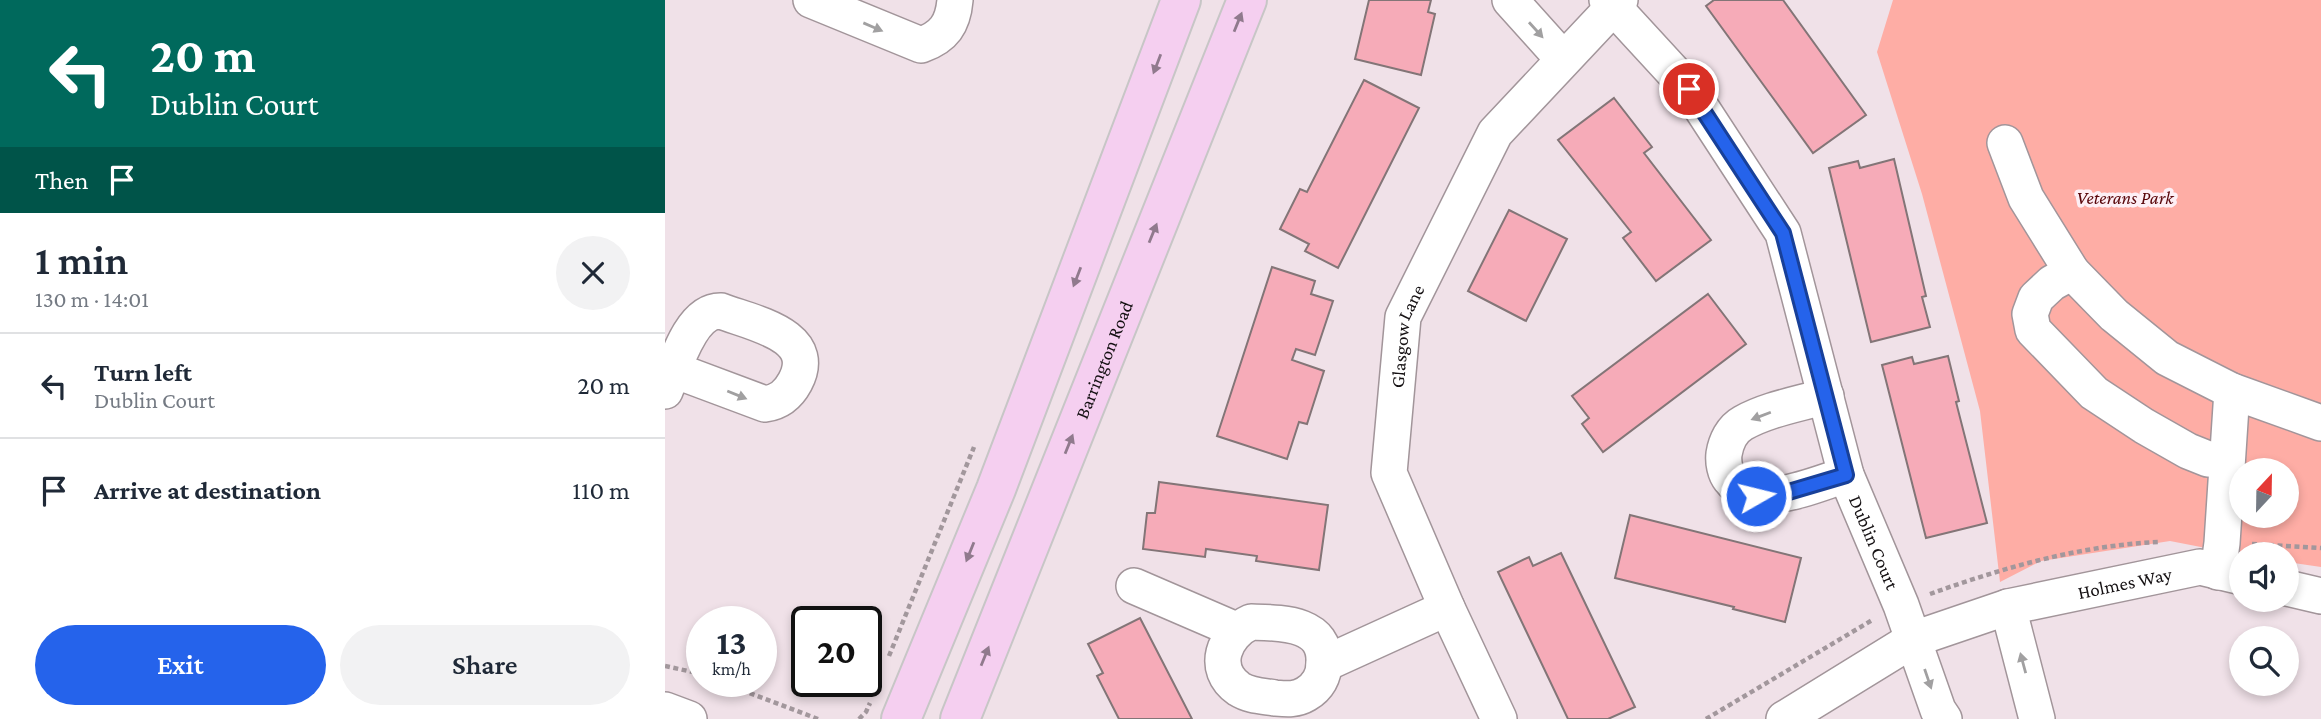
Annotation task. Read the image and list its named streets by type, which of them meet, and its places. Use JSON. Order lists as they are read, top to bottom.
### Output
{
  "streets": {
    "main road": ["Barrington Road"],
    "street": ["Glasgow Lane", "Dublin Court", "Holmes Way"]
  },
  "crossings": [
    ["Glasgow Lane", "Dublin Court"],
    ["Dublin Court", "Holmes Way"]
  ],
  "parks": ["Veterans Park"],
  "north": "top",
  "page": {
    "turn": ["20 m", "Dublin Court"],
    "then": "Then",
    "heading": ["1 min", "130 m · 14:01"],
    "list": [
      {
        "name": "Turn left",
        "note": "Dublin Court",
        "value": "20 m"
      },
      {
        "name": "Arrive at destination",
        "value": "110 m"
      }
    ],
    "speed": "13 km/h",
    "limit": "20",
    "buttons": ["Exit", "Share"]
  }
}
